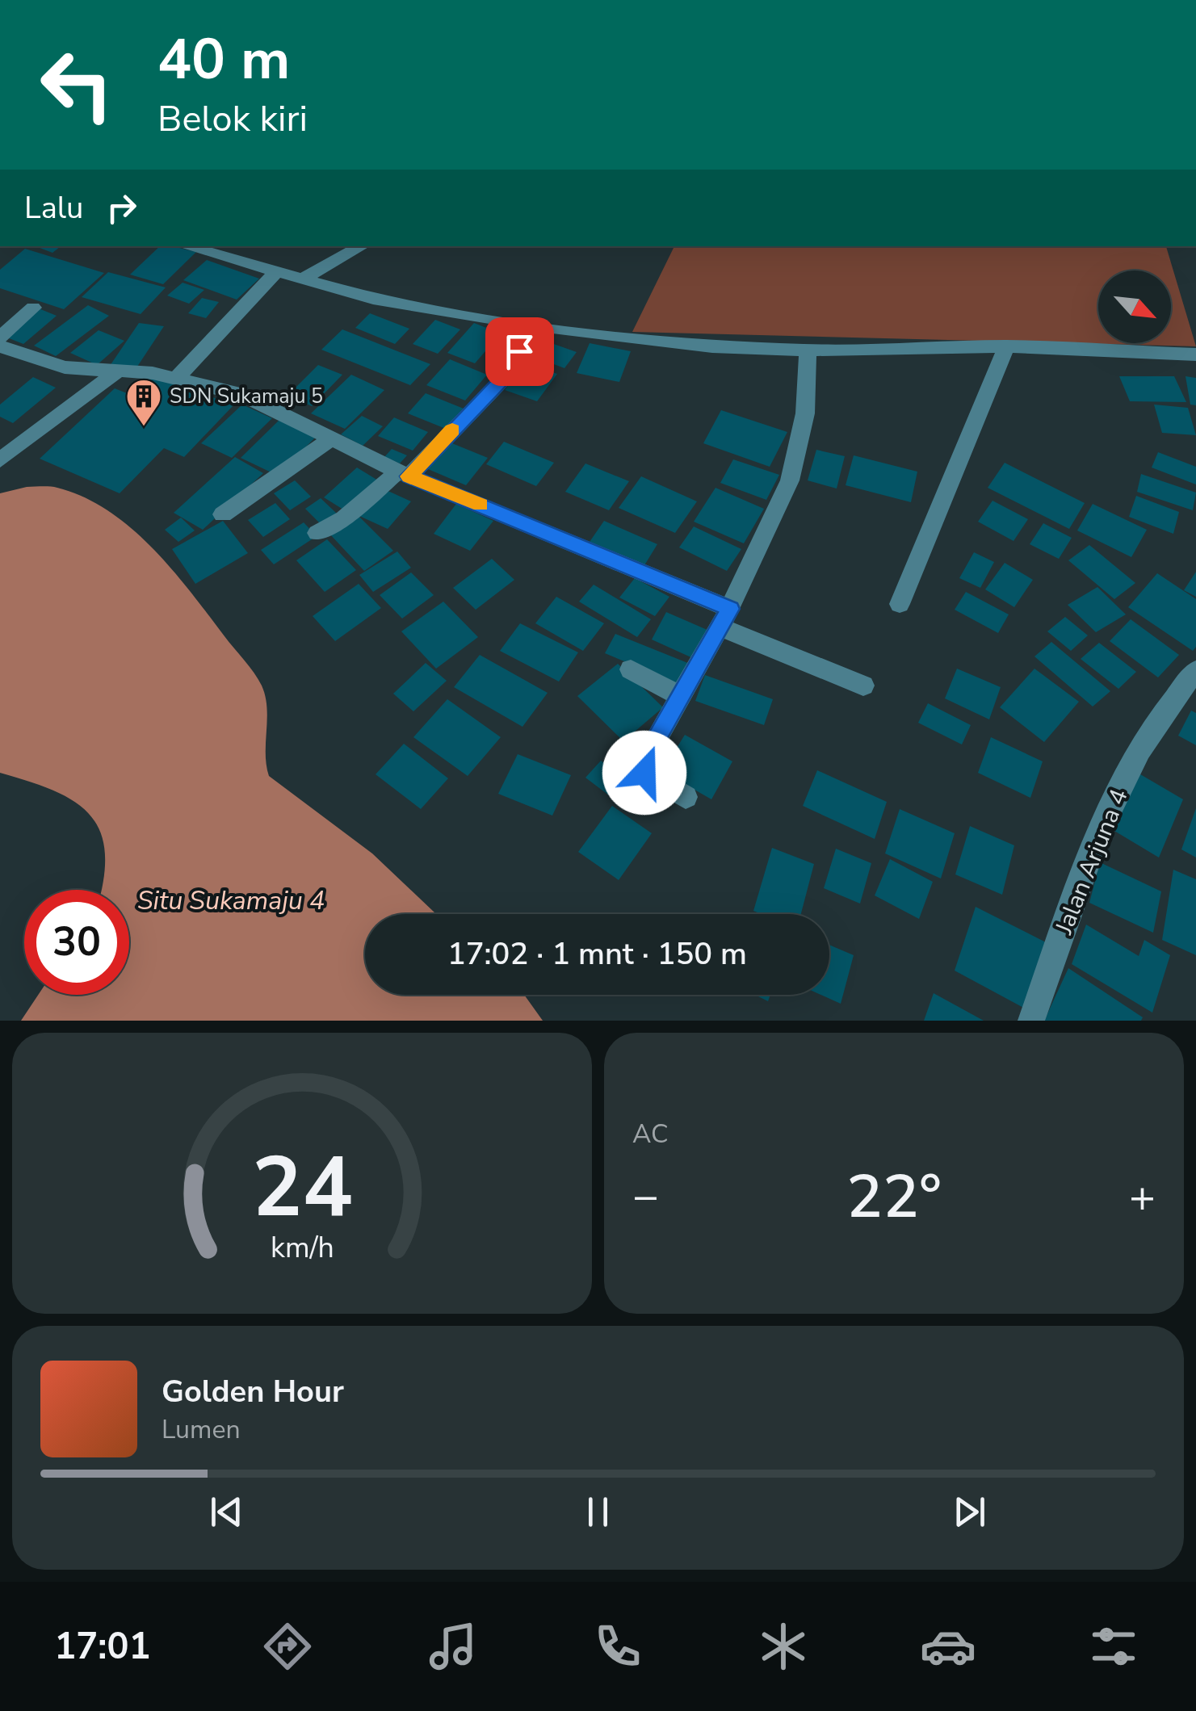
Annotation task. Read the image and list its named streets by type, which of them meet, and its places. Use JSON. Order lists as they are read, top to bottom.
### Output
{
  "streets": {
    "street": ["Jalan Arjuna 4"]
  },
  "water": ["Situ Sukamaju 4"],
  "places": {
    "building": ["SDN Sukamaju 5"]
  },
  "north": "bottom right",
  "page": {
    "turn": ["40 m", "Belok kiri"],
    "then": "Lalu",
    "limit": "30",
    "trip": "17:02 · 1 mnt · 150 m",
    "tile": "AC",
    "heat": ["−", "22°", "+"],
    "song": ["Golden Hour", "Lumen"],
    "tabs": "17:01",
    "gauge": ["24", "km/h"]
  }
}
